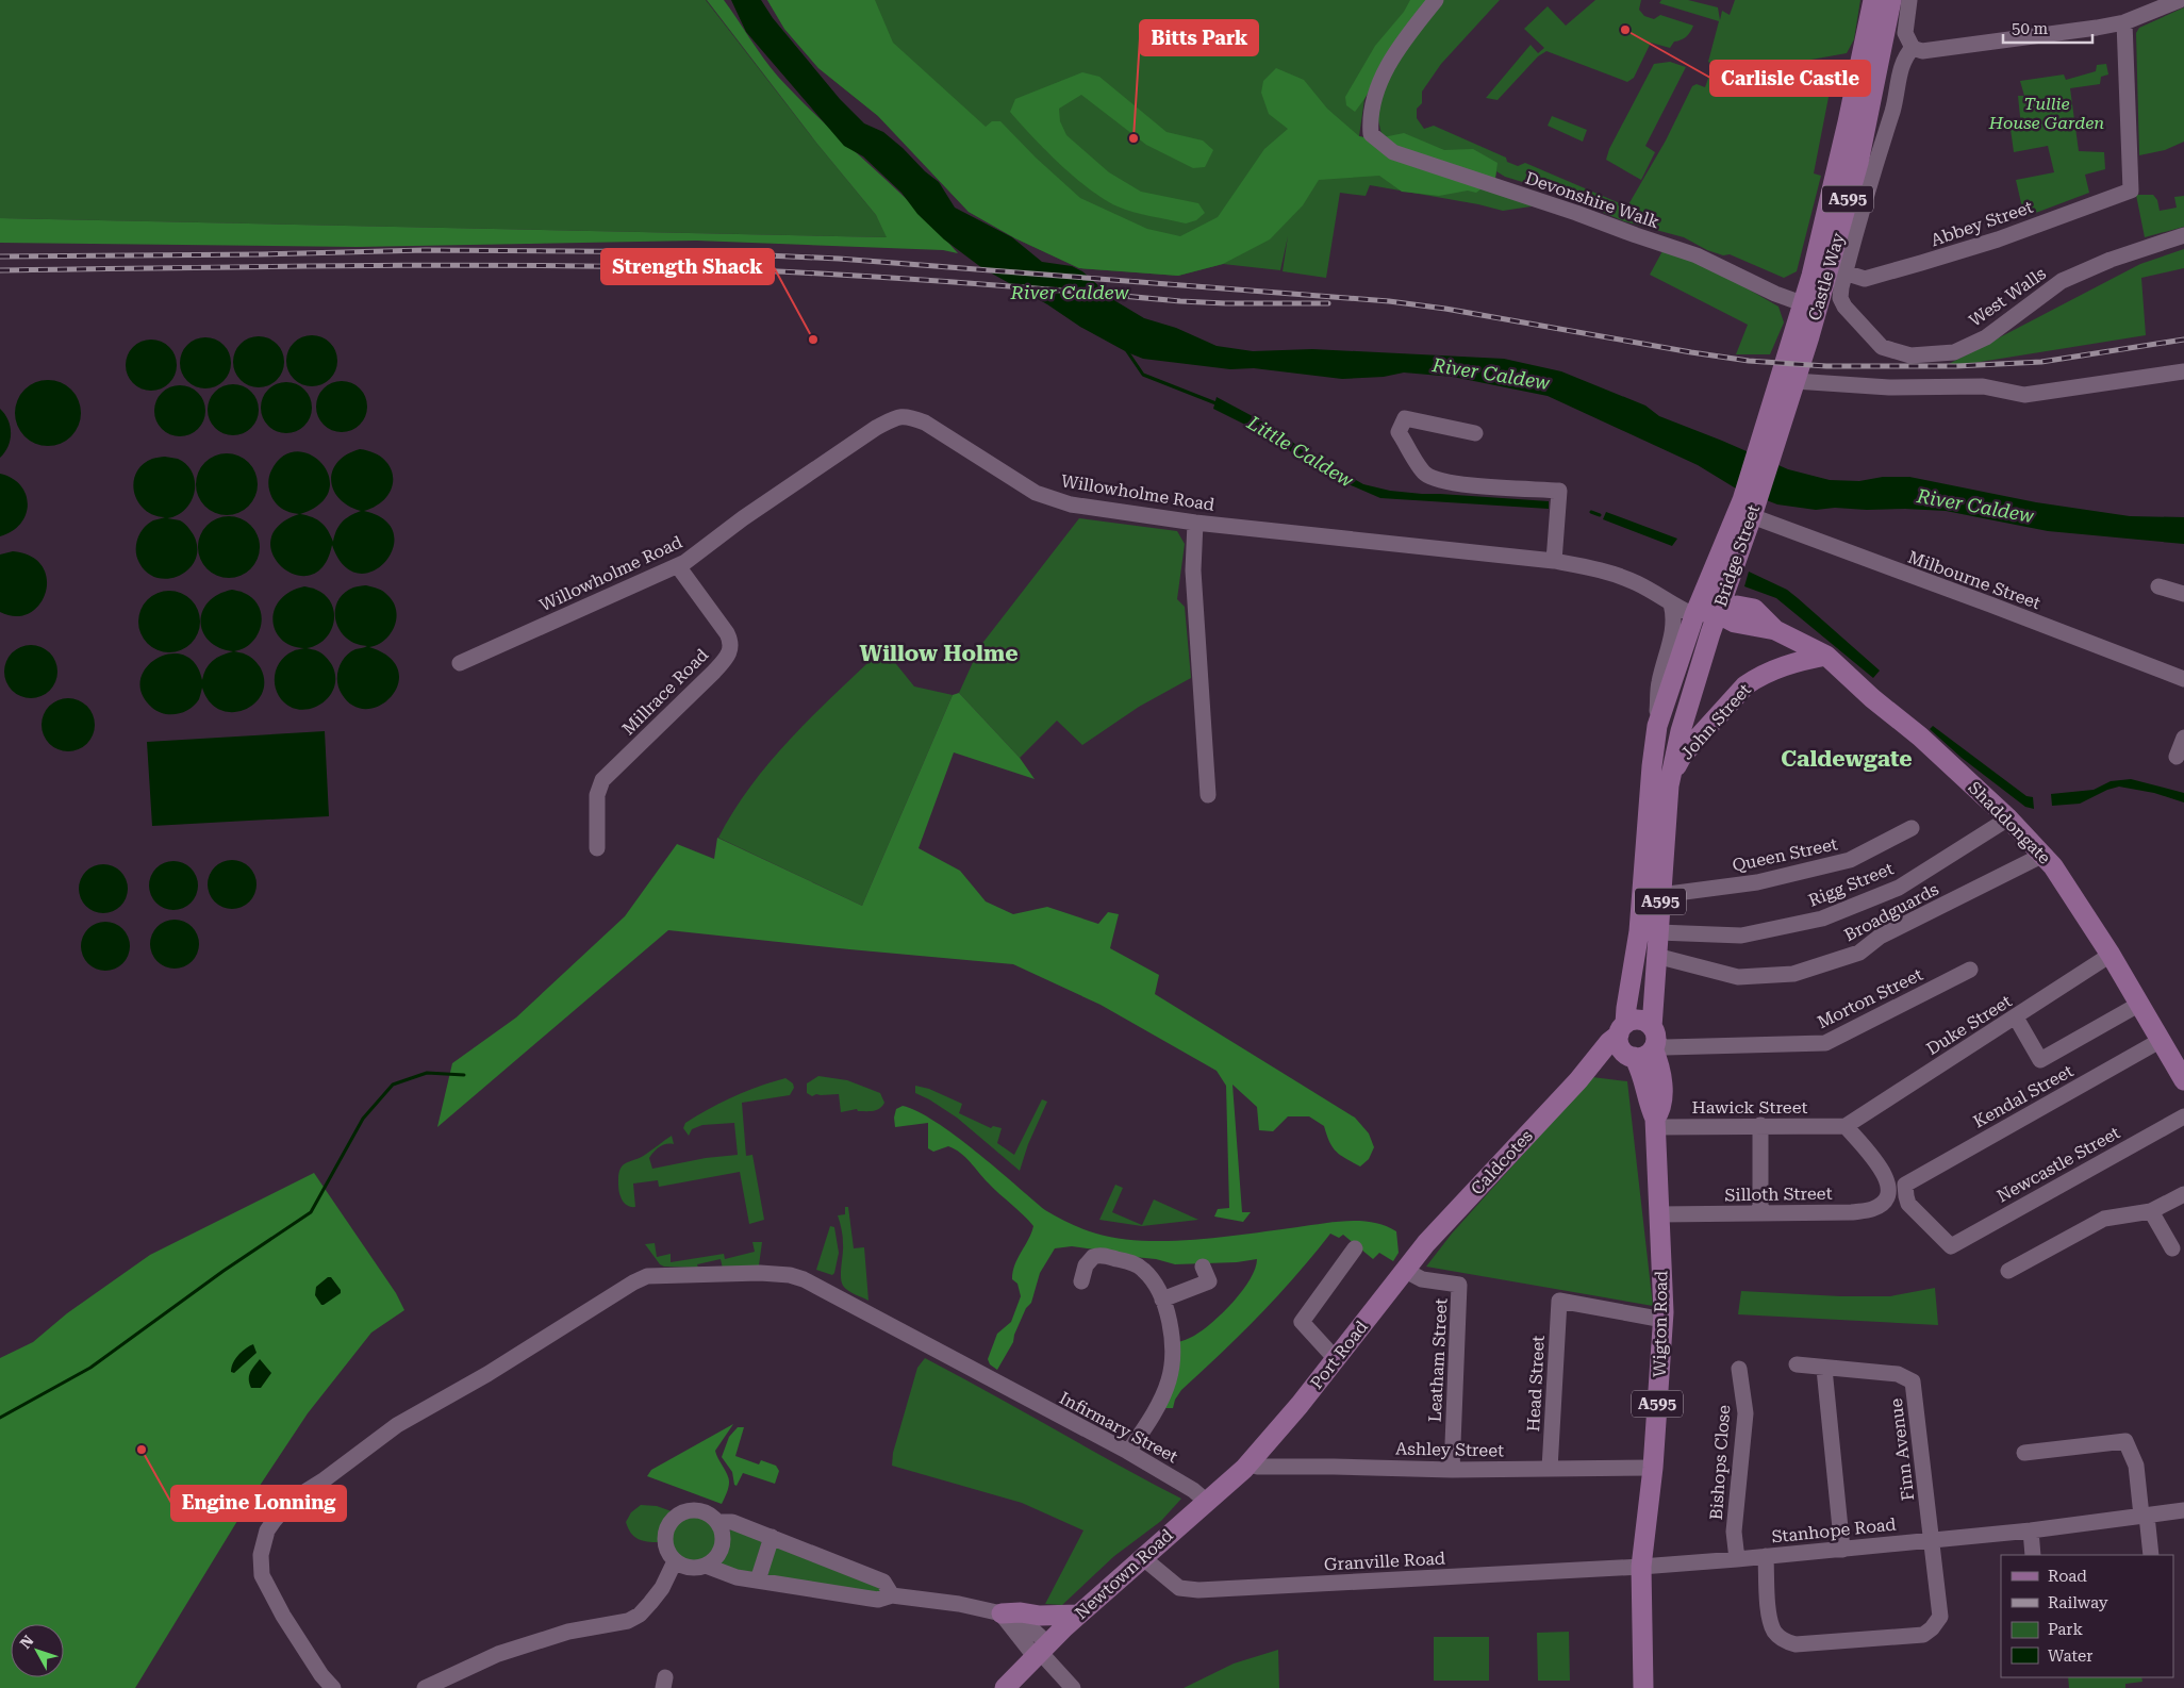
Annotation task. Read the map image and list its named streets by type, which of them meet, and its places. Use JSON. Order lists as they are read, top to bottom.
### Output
{
  "streets": {
    "main road": [
      "A595",
      "Castle Way",
      "Bridge Street",
      "John Street",
      "Shaddongate",
      "Caldcotes",
      "Wigton Road",
      "Port Road",
      "Newtown Road"
    ],
    "street": [
      "Devonshire Walk",
      "Abbey Street",
      "West Walls",
      "Willowholme Road",
      "Milbourne Street",
      "Millrace Road",
      "Queen Street",
      "Rigg Street",
      "Broadguards",
      "Morton Street",
      "Duke Street",
      "Kendal Street",
      "Hawick Street",
      "Newcastle Street",
      "Silloth Street",
      "Leatham Street",
      "Head Street",
      "Infirmary Street",
      "Ashley Street",
      "Finn Avenue",
      "Bishops Close",
      "Stanhope Road",
      "Granville Road"
    ]
  },
  "crossings": [
    ["A595", "Bridge Street"],
    ["A595", "John Street"],
    ["A595", "Queen Street"],
    ["A595", "Rigg Street"],
    ["A595", "Broadguards"],
    ["A595", "Morton Street"],
    ["A595", "Caldcotes"],
    ["A595", "Wigton Road"],
    ["Devonshire Walk", "Castle Way"],
    ["Abbey Street", "West Walls"],
    ["Castle Way", "Bridge Street"],
    ["Willowholme Road", "Bridge Street"],
    ["Willowholme Road", "Millrace Road"],
    ["Willowholme Road", "Shaddongate"],
    ["Bridge Street", "Milbourne Street"],
    ["Bridge Street", "John Street"],
    ["Bridge Street", "Shaddongate"],
    ["Bridge Street", "Morton Street"],
    ["Bridge Street", "Caldcotes"],
    ["Bridge Street", "Wigton Road"],
    ["John Street", "Shaddongate"],
    ["Shaddongate", "Rigg Street"],
    ["Shaddongate", "Broadguards"],
    ["Shaddongate", "Duke Street"],
    ["Shaddongate", "Kendal Street"],
    ["Morton Street", "Caldcotes"],
    ["Morton Street", "Wigton Road"],
    ["Duke Street", "Hawick Street"],
    ["Duke Street", "Silloth Street"],
    ["Kendal Street", "Newcastle Street"],
    ["Hawick Street", "Silloth Street"],
    ["Hawick Street", "Wigton Road"],
    ["Caldcotes", "Wigton Road"],
    ["Caldcotes", "Port Road"],
    ["Silloth Street", "Wigton Road"],
    ["Wigton Road", "Head Street"],
    ["Wigton Road", "Ashley Street"],
    ["Wigton Road", "Stanhope Road"],
    ["Wigton Road", "Granville Road"],
    ["Port Road", "Leatham Street"],
    ["Port Road", "Ashley Street"],
    ["Port Road", "Newtown Road"],
    ["Leatham Street", "Ashley Street"],
    ["Head Street", "Ashley Street"],
    ["Infirmary Street", "Newtown Road"],
    ["Ashley Street", "Newtown Road"],
    ["Finn Avenue", "Stanhope Road"],
    ["Bishops Close", "Stanhope Road"],
    ["Stanhope Road", "Granville Road"],
    ["Granville Road", "Newtown Road"]
  ],
  "districts": ["Willow Holme", "Caldewgate"],
  "water": ["River Caldew", "Little Caldew"],
  "parks": ["Tullie House Garden"],
  "places": [
    "Carlisle Castle",
    "Bitts Park",
    "Strength Shack",
    "Engine Lonning"
  ],
  "legend": [
    "Road",
    "Railway",
    "Park",
    "Water"
  ],
  "scale_bar": "50 m",
  "north": "top left"
}
